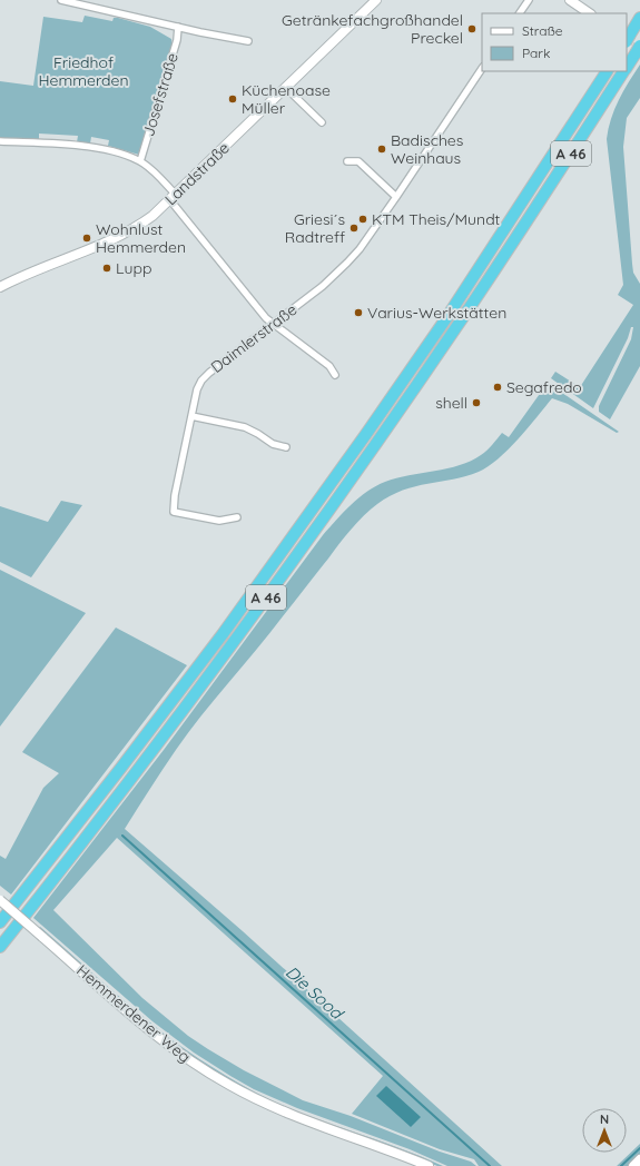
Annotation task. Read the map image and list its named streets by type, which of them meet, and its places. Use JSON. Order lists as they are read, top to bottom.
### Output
{
  "streets": {
    "highway": ["A 46"],
    "street": [
      "Josefstraße",
      "Landstraße",
      "Daimlerstraße",
      "Hemmerdener Weg"
    ]
  },
  "water": ["Die Sood"],
  "parks": ["Friedhof Hemmerden"],
  "places": [
    "Getränkefachgroßhandel Preckel",
    "Küchenoase Müller",
    "Badisches Weinhaus",
    "KTM Theis/Mundt",
    "Griesi´s Radtreff",
    "Wohnlust Hemmerden",
    "Lupp",
    "Varius-Werkstätten",
    "Segafredo",
    "shell"
  ],
  "legend": ["Straße", "Park"],
  "north": "top"
}
